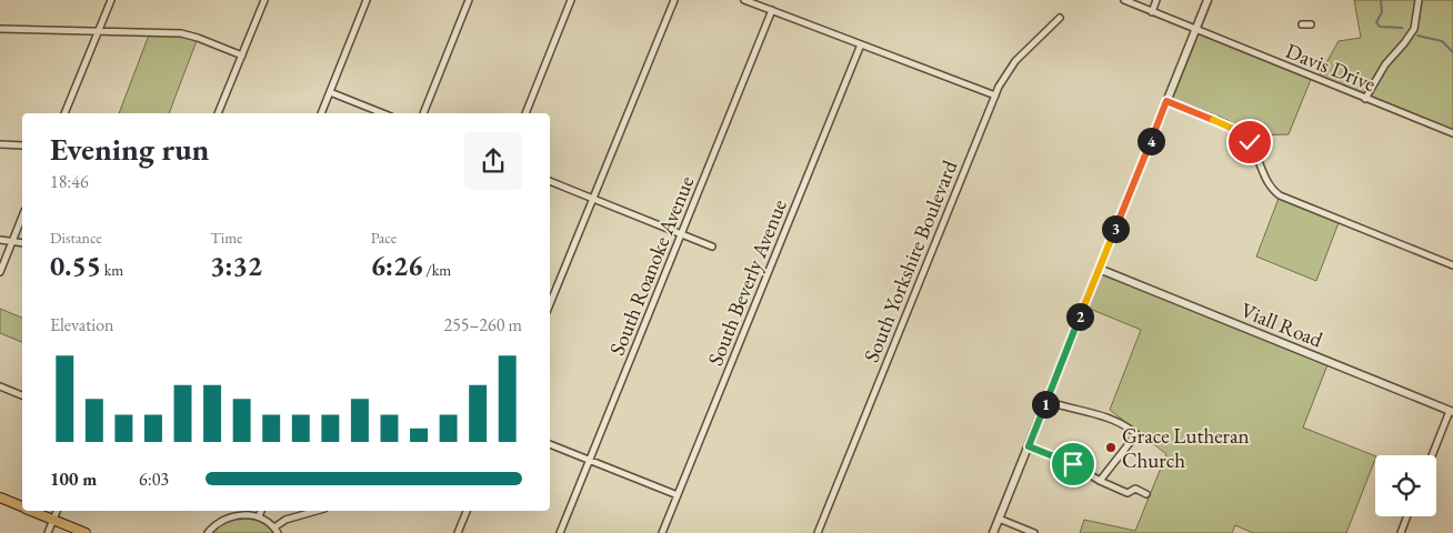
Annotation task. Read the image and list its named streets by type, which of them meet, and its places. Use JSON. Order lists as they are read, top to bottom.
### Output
{
  "streets": {
    "street": [
      "Davis Drive",
      "South Yorkshire Boulevard",
      "South Roanoke Avenue",
      "South Beverly Avenue",
      "Viall Road"
    ]
  },
  "places": ["Grace Lutheran Church"],
  "page": {
    "heading": ["Evening run", "18:46"],
    "pins": [
      "4",
      "3",
      "2",
      "1"
    ],
    "stats": [
      ["Distance", "0.55 km"],
      ["Time", "3:32"],
      ["Pace", "6:26 /km"]
    ],
    "chart": ["Elevation", "255–260 m"],
    "list": [
      {
        "name": "100 m",
        "note": "6:03"
      }
    ]
  }
}
